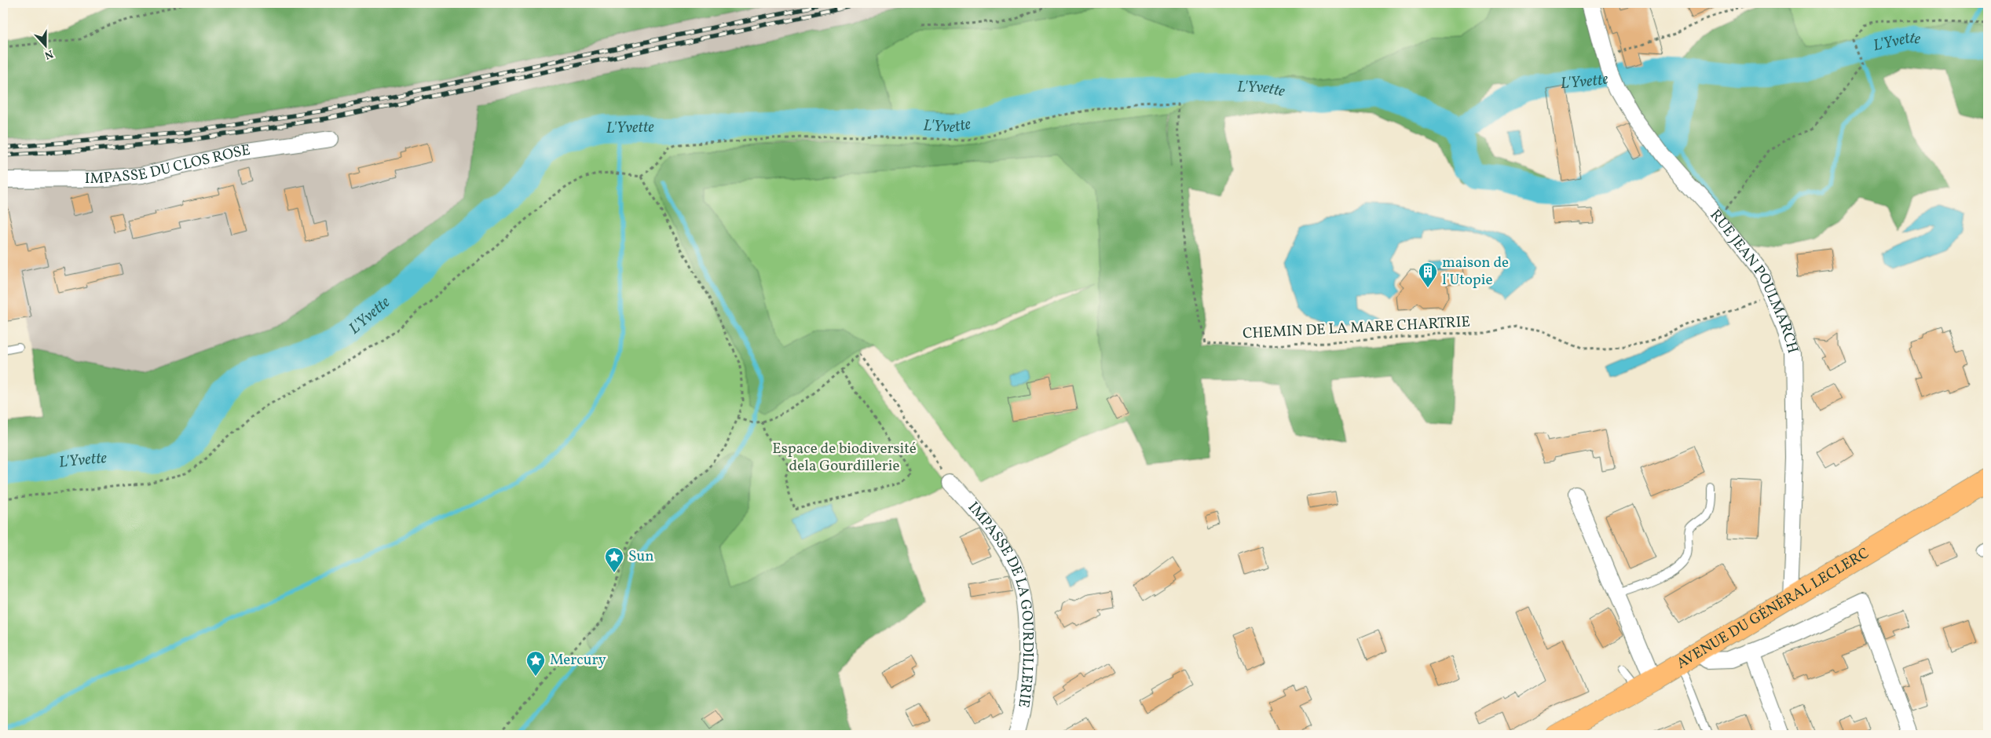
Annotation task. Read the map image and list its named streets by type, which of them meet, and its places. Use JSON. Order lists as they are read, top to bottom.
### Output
{
  "streets": {
    "main road": ["AVENUE DU GÉNÉRAL LECLERC"],
    "street": ["IMPASSE DU CLOS ROSE", "RUE JEAN POULMARCH", "IMPASSE DE LA GOURDILLERIE"],
    "path": ["CHEMIN DE LA MARE CHARTRIE"]
  },
  "crossings": [
    ["RUE JEAN POULMARCH", "CHEMIN DE LA MARE CHARTRIE"],
    ["RUE JEAN POULMARCH", "AVENUE DU GÉNÉRAL LECLERC"]
  ],
  "water": ["L'Yvette"],
  "parks": ["Espace de biodiversité dela Gourdillerie"],
  "places": {
    "building": ["maison de l'Utopie"],
    "place": ["Sun", "Mercury"]
  },
  "north": "bottom"
}
